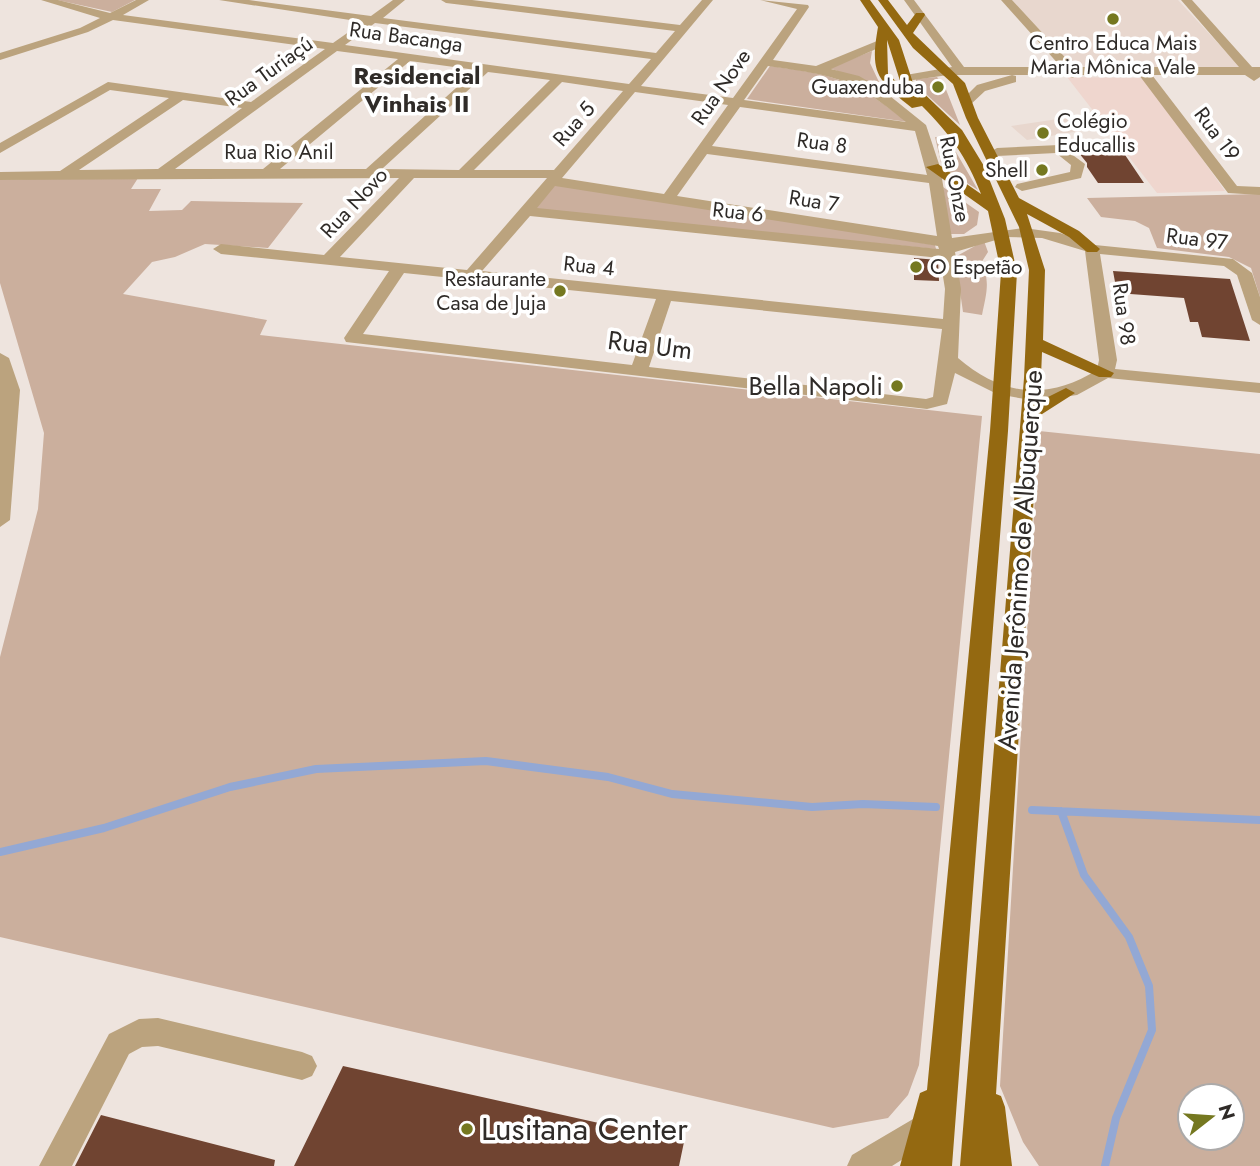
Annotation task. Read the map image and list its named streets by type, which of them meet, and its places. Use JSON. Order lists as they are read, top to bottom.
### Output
{
  "streets": {
    "main road": ["Avenida Jerônimo de Albuquerque"],
    "street": [
      "Rua Bacanga",
      "Rua Turiaçú",
      "Rua Nove",
      "Rua 5",
      "Rua 19",
      "Rua 8",
      "Rua Rio Anil",
      "Rua Onze",
      "Rua 7",
      "Rua Novo",
      "Rua 6",
      "Rua 97",
      "Rua 4",
      "Rua 98",
      "Rua Um"
    ]
  },
  "crossings": [
    ["Rua Bacanga", "Rua Turiaçú"],
    ["Rua Bacanga", "Rua Nove"],
    ["Rua Bacanga", "Rua 5"],
    ["Rua Bacanga", "Rua Onze"],
    ["Rua Turiaçú", "Rua Rio Anil"],
    ["Rua Nove", "Rua 8"],
    ["Rua Nove", "Rua Onze"],
    ["Rua Nove", "Rua 7"],
    ["Rua 5", "Rua Rio Anil"],
    ["Rua 5", "Rua 7"],
    ["Rua 5", "Rua 6"],
    ["Rua 5", "Rua 4"],
    ["Rua 8", "Rua Onze"],
    ["Rua Rio Anil", "Rua 7"],
    ["Rua Rio Anil", "Rua Novo"],
    ["Rua Onze", "Rua 7"],
    ["Rua Onze", "Rua 6"],
    ["Rua Onze", "Rua 4"],
    ["Rua Onze", "Rua 98"],
    ["Rua Onze", "Rua Um"],
    ["Rua 7", "Rua 6"],
    ["Rua 7", "Rua 98"],
    ["Rua Novo", "Rua 4"],
    ["Rua 6", "Rua 98"],
    ["Rua 97", "Rua 98"],
    ["Rua 4", "Rua Um"],
    ["Rua 98", "Avenida Jerônimo de Albuquerque"]
  ],
  "districts": ["Residencial Vinhais II"],
  "places": [
    "Centro Educa Mais Maria Mônica Vale",
    "Guaxenduba",
    "Colégio Educallis",
    "Shell",
    "O Espetão",
    "Restaurante Casa de Juja",
    "Bella Napoli",
    "Lusitana Center"
  ],
  "north": "right"
}
